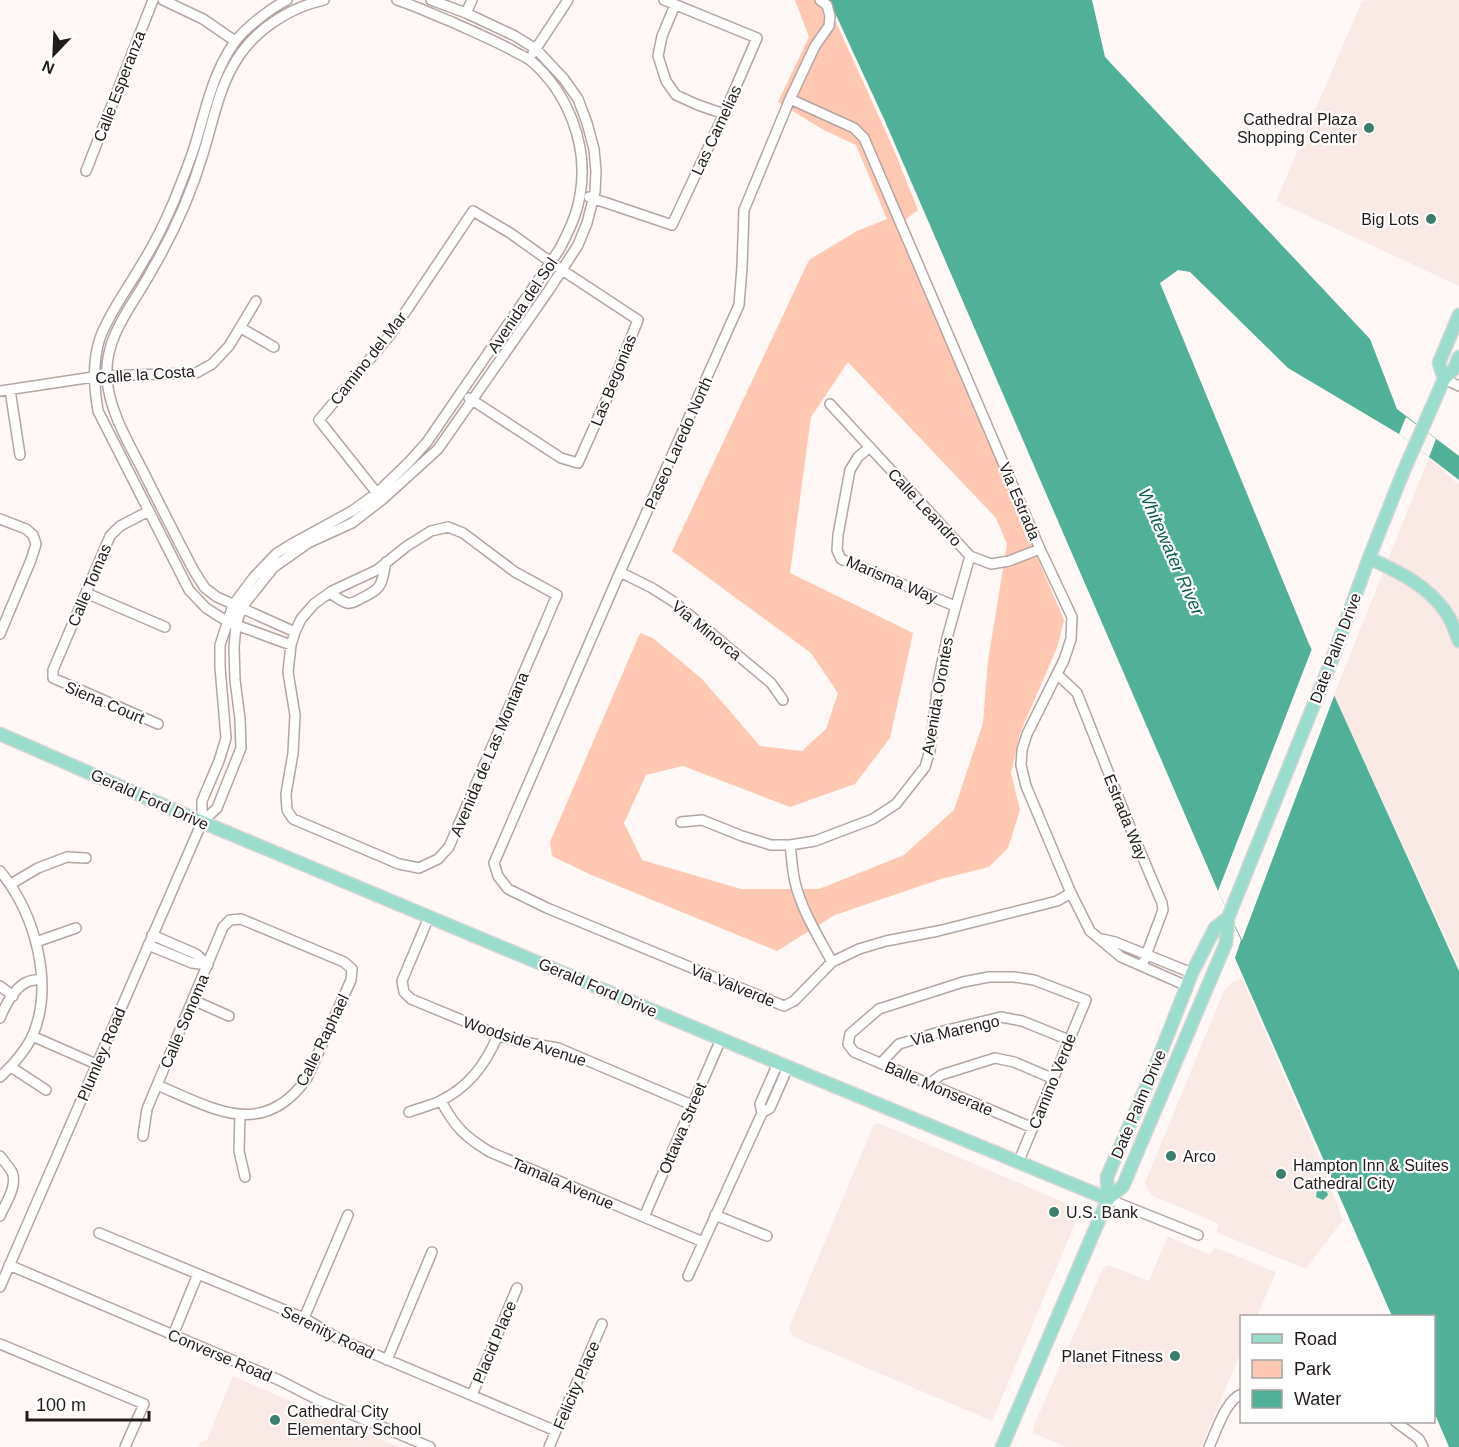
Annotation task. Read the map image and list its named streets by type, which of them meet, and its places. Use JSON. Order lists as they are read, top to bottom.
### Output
{
  "streets": {
    "main road": ["Date Palm Drive", "Gerald Ford Drive"],
    "street": [
      "Calle Esperanza",
      "Las Camelias",
      "Avenida del Sol",
      "Camino del Mar",
      "Calle la Costa",
      "Las Begonias",
      "Paseo Laredo North",
      "Via Estrada",
      "Calle Leandro",
      "Marisma Way",
      "Calle Tomas",
      "Via Minorca",
      "Avenida Orontes",
      "Siena Court",
      "Avenida de Las Montana",
      "Estrada Way",
      "Via Valverde",
      "Calle Sonoma",
      "Via Marengo",
      "Calle Raphael",
      "Woodside Avenue",
      "Plumley Road",
      "Camino Verde",
      "Balle Monserate",
      "Ottawa Street",
      "Tamala Avenue",
      "Serenity Road",
      "Placid Place",
      "Converse Road",
      "Felicity Place"
    ]
  },
  "crossings": [
    ["Las Camelias", "Avenida del Sol"],
    ["Avenida del Sol", "Camino del Mar"],
    ["Avenida del Sol", "Las Begonias"],
    ["Avenida del Sol", "Gerald Ford Drive"],
    ["Avenida del Sol", "Plumley Road"],
    ["Camino del Mar", "Las Begonias"],
    ["Paseo Laredo North", "Via Estrada"],
    ["Paseo Laredo North", "Via Minorca"],
    ["Paseo Laredo North", "Via Valverde"],
    ["Via Estrada", "Calle Leandro"],
    ["Via Estrada", "Date Palm Drive"],
    ["Via Estrada", "Estrada Way"],
    ["Via Estrada", "Via Valverde"],
    ["Calle Leandro", "Marisma Way"],
    ["Calle Leandro", "Avenida Orontes"],
    ["Marisma Way", "Avenida Orontes"],
    ["Calle Tomas", "Siena Court"],
    ["Date Palm Drive", "Gerald Ford Drive"],
    ["Gerald Ford Drive", "Woodside Avenue"],
    ["Gerald Ford Drive", "Plumley Road"],
    ["Gerald Ford Drive", "Camino Verde"],
    ["Gerald Ford Drive", "Ottawa Street"],
    ["Calle Sonoma", "Calle Raphael"],
    ["Via Marengo", "Camino Verde"],
    ["Via Marengo", "Balle Monserate"],
    ["Woodside Avenue", "Ottawa Street"],
    ["Plumley Road", "Converse Road"],
    ["Camino Verde", "Balle Monserate"],
    ["Ottawa Street", "Tamala Avenue"],
    ["Serenity Road", "Placid Place"],
    ["Serenity Road", "Felicity Place"]
  ],
  "water": ["Whitewater River"],
  "places": [
    "Cathedral Plaza Shopping Center",
    "Big Lots",
    "Arco",
    "Hampton Inn & Suites Cathedral City",
    "U.S. Bank",
    "Planet Fitness",
    "Cathedral City Elementary School"
  ],
  "legend": ["Road", "Park", "Water"],
  "scale_bar": "100 m",
  "north": "bottom left"
}
